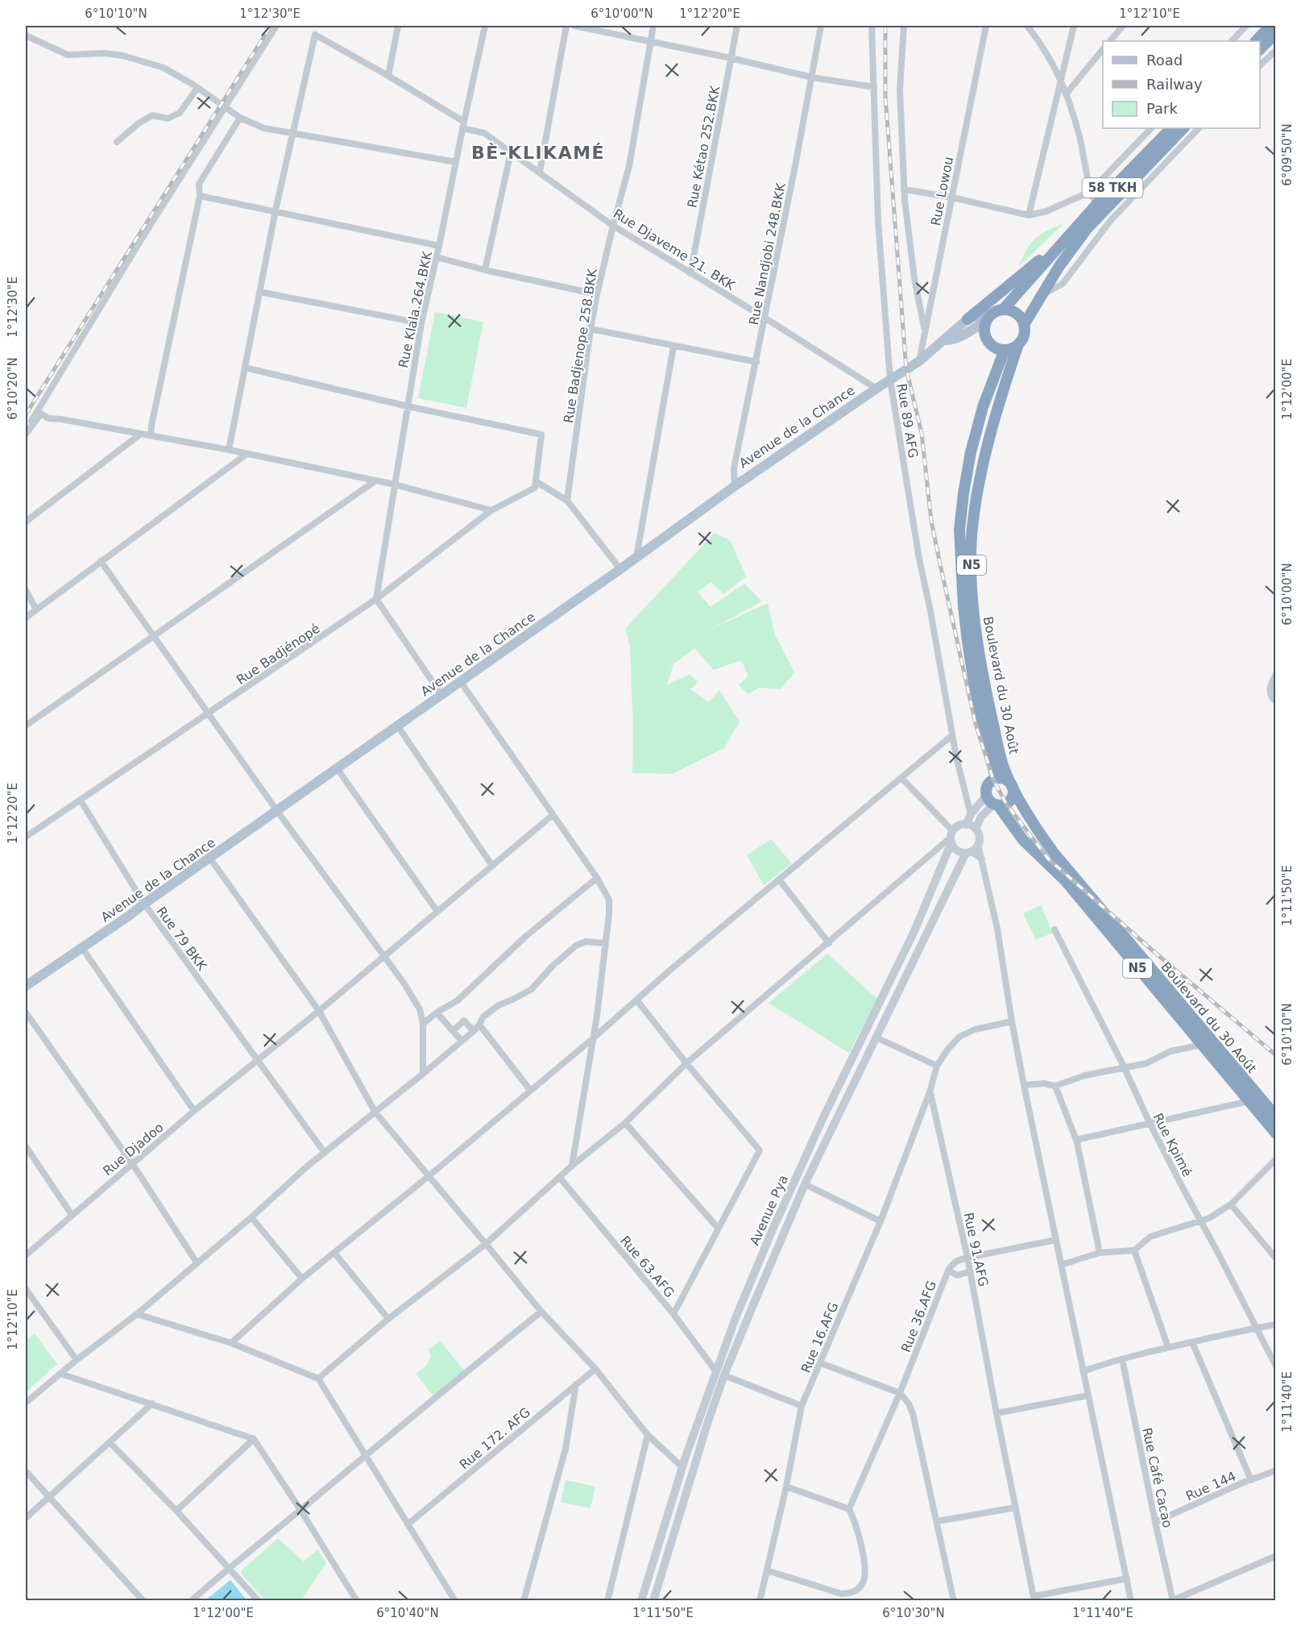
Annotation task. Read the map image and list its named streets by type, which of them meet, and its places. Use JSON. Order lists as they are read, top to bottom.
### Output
{
  "streets": {
    "highway": ["58 TKH", "N5", "Boulevard du 30 Août"],
    "main road": ["Avenue de la Chance", "Avenue Pya"],
    "street": [
      "Rue Kétao 252.BKK",
      "Rue Lowou",
      "Rue Djaveme 21. BKK",
      "Rue Nandjobi 248.BKK",
      "Rue Klala.264.BKK",
      "Rue Badjenope 258.BKK",
      "Rue 89 AFG",
      "Rue Badjénopé",
      "Rue 79 BKK",
      "Rue Kpimé",
      "Rue Djadoo",
      "Rue 91.AFG",
      "Rue 63.AFG",
      "Rue 36.AFG",
      "Rue 16.AFG",
      "Rue 172. AFG",
      "Rue Café Cacao",
      "Rue 144"
    ]
  },
  "crossings": [
    ["Rue Kétao 252.BKK", "Rue Djaveme 21. BKK"],
    ["Rue Lowou", "Avenue de la Chance"],
    ["Rue Djaveme 21. BKK", "Rue Nandjobi 248.BKK"],
    ["Rue Djaveme 21. BKK", "Rue Klala.264.BKK"],
    ["Rue Djaveme 21. BKK", "Rue Badjenope 258.BKK"],
    ["Rue Djaveme 21. BKK", "Avenue de la Chance"],
    ["Rue Nandjobi 248.BKK", "Avenue de la Chance"],
    ["Rue Klala.264.BKK", "Rue Badjénopé"],
    ["Rue 89 AFG", "Avenue de la Chance"],
    ["Avenue de la Chance", "Boulevard du 30 Août"],
    ["Avenue de la Chance", "Rue 79 BKK"],
    ["Rue Badjénopé", "Rue 79 BKK"],
    ["Rue 79 BKK", "Rue Djadoo"],
    ["Avenue Pya", "Rue 63.AFG"],
    ["Rue 91.AFG", "Rue 36.AFG"],
    ["Rue 91.AFG", "Rue 16.AFG"],
    ["Rue Café Cacao", "Rue 144"]
  ],
  "districts": ["BÈ-KLIKAMÉ"],
  "legend": ["Road", "Railway", "Park"],
  "coordinates": [
    "6°10'10\"N",
    "1°12'30\"E",
    "6°10'00\"N",
    "1°12'20\"E",
    "1°12'10\"E",
    "6°09'50\"N",
    "6°10'20\"N",
    "1°12'00\"E",
    "1°11'50\"E",
    "1°11'40\"E",
    "6°10'40\"N",
    "6°10'30\"N"
  ]
}
